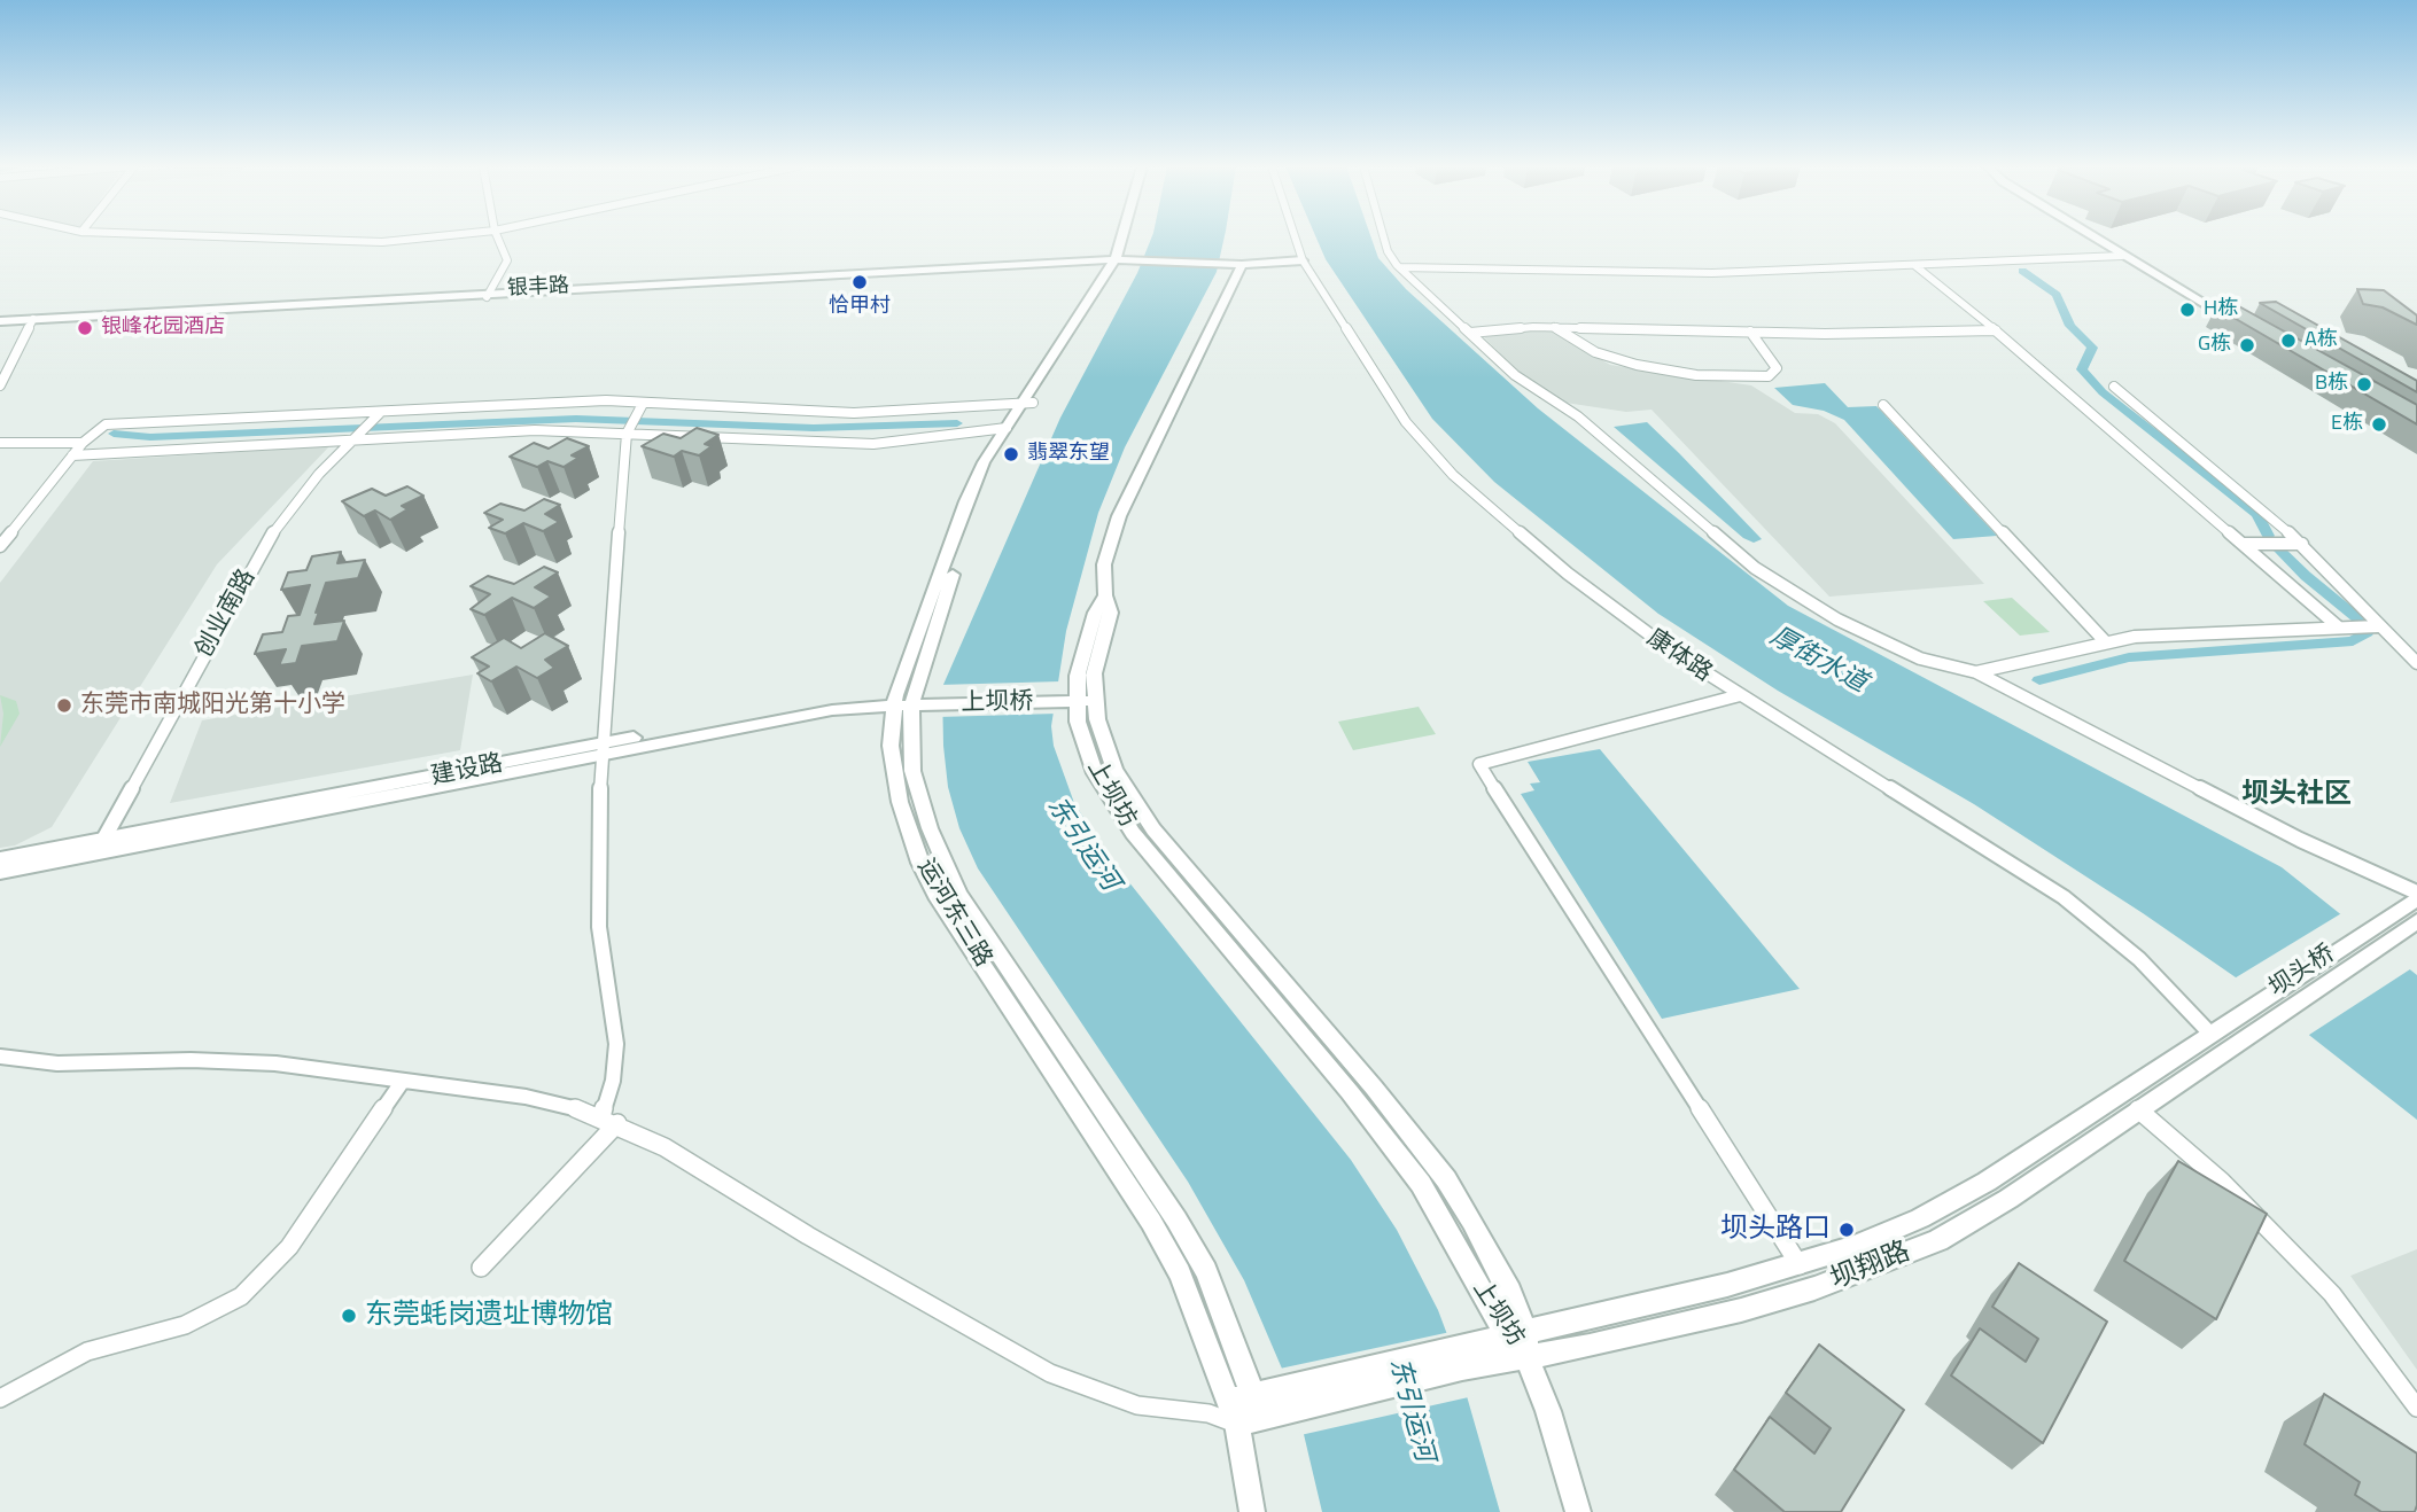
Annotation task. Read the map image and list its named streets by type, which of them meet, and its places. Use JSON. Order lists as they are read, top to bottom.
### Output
{
  "streets": {
    "street": [
      "银丰路",
      "创业南路",
      "康体路",
      "上坝桥",
      "建设路",
      "上坝坊",
      "运河东三路",
      "坝头桥",
      "坝翔路"
    ]
  },
  "crossings": [
    ["银丰路", "康体路"],
    ["银丰路", "上坝坊"],
    ["银丰路", "运河东三路"],
    ["创业南路", "建设路"],
    ["康体路", "坝头桥"],
    ["康体路", "坝翔路"],
    ["上坝桥", "建设路"],
    ["上坝桥", "上坝坊"],
    ["建设路", "运河东三路"],
    ["上坝坊", "坝翔路"],
    ["坝头桥", "坝翔路"]
  ],
  "districts": ["坝头社区"],
  "water": ["厚街水道", "东引运河"],
  "places": [
    "恰甲村",
    "H栋",
    "银峰花园酒店",
    "A栋",
    "G栋",
    "B栋",
    "E栋",
    "翡翠东望",
    "东莞市南城阳光第十小学",
    "坝头路口",
    "东莞蚝岗遗址博物馆"
  ]
}
